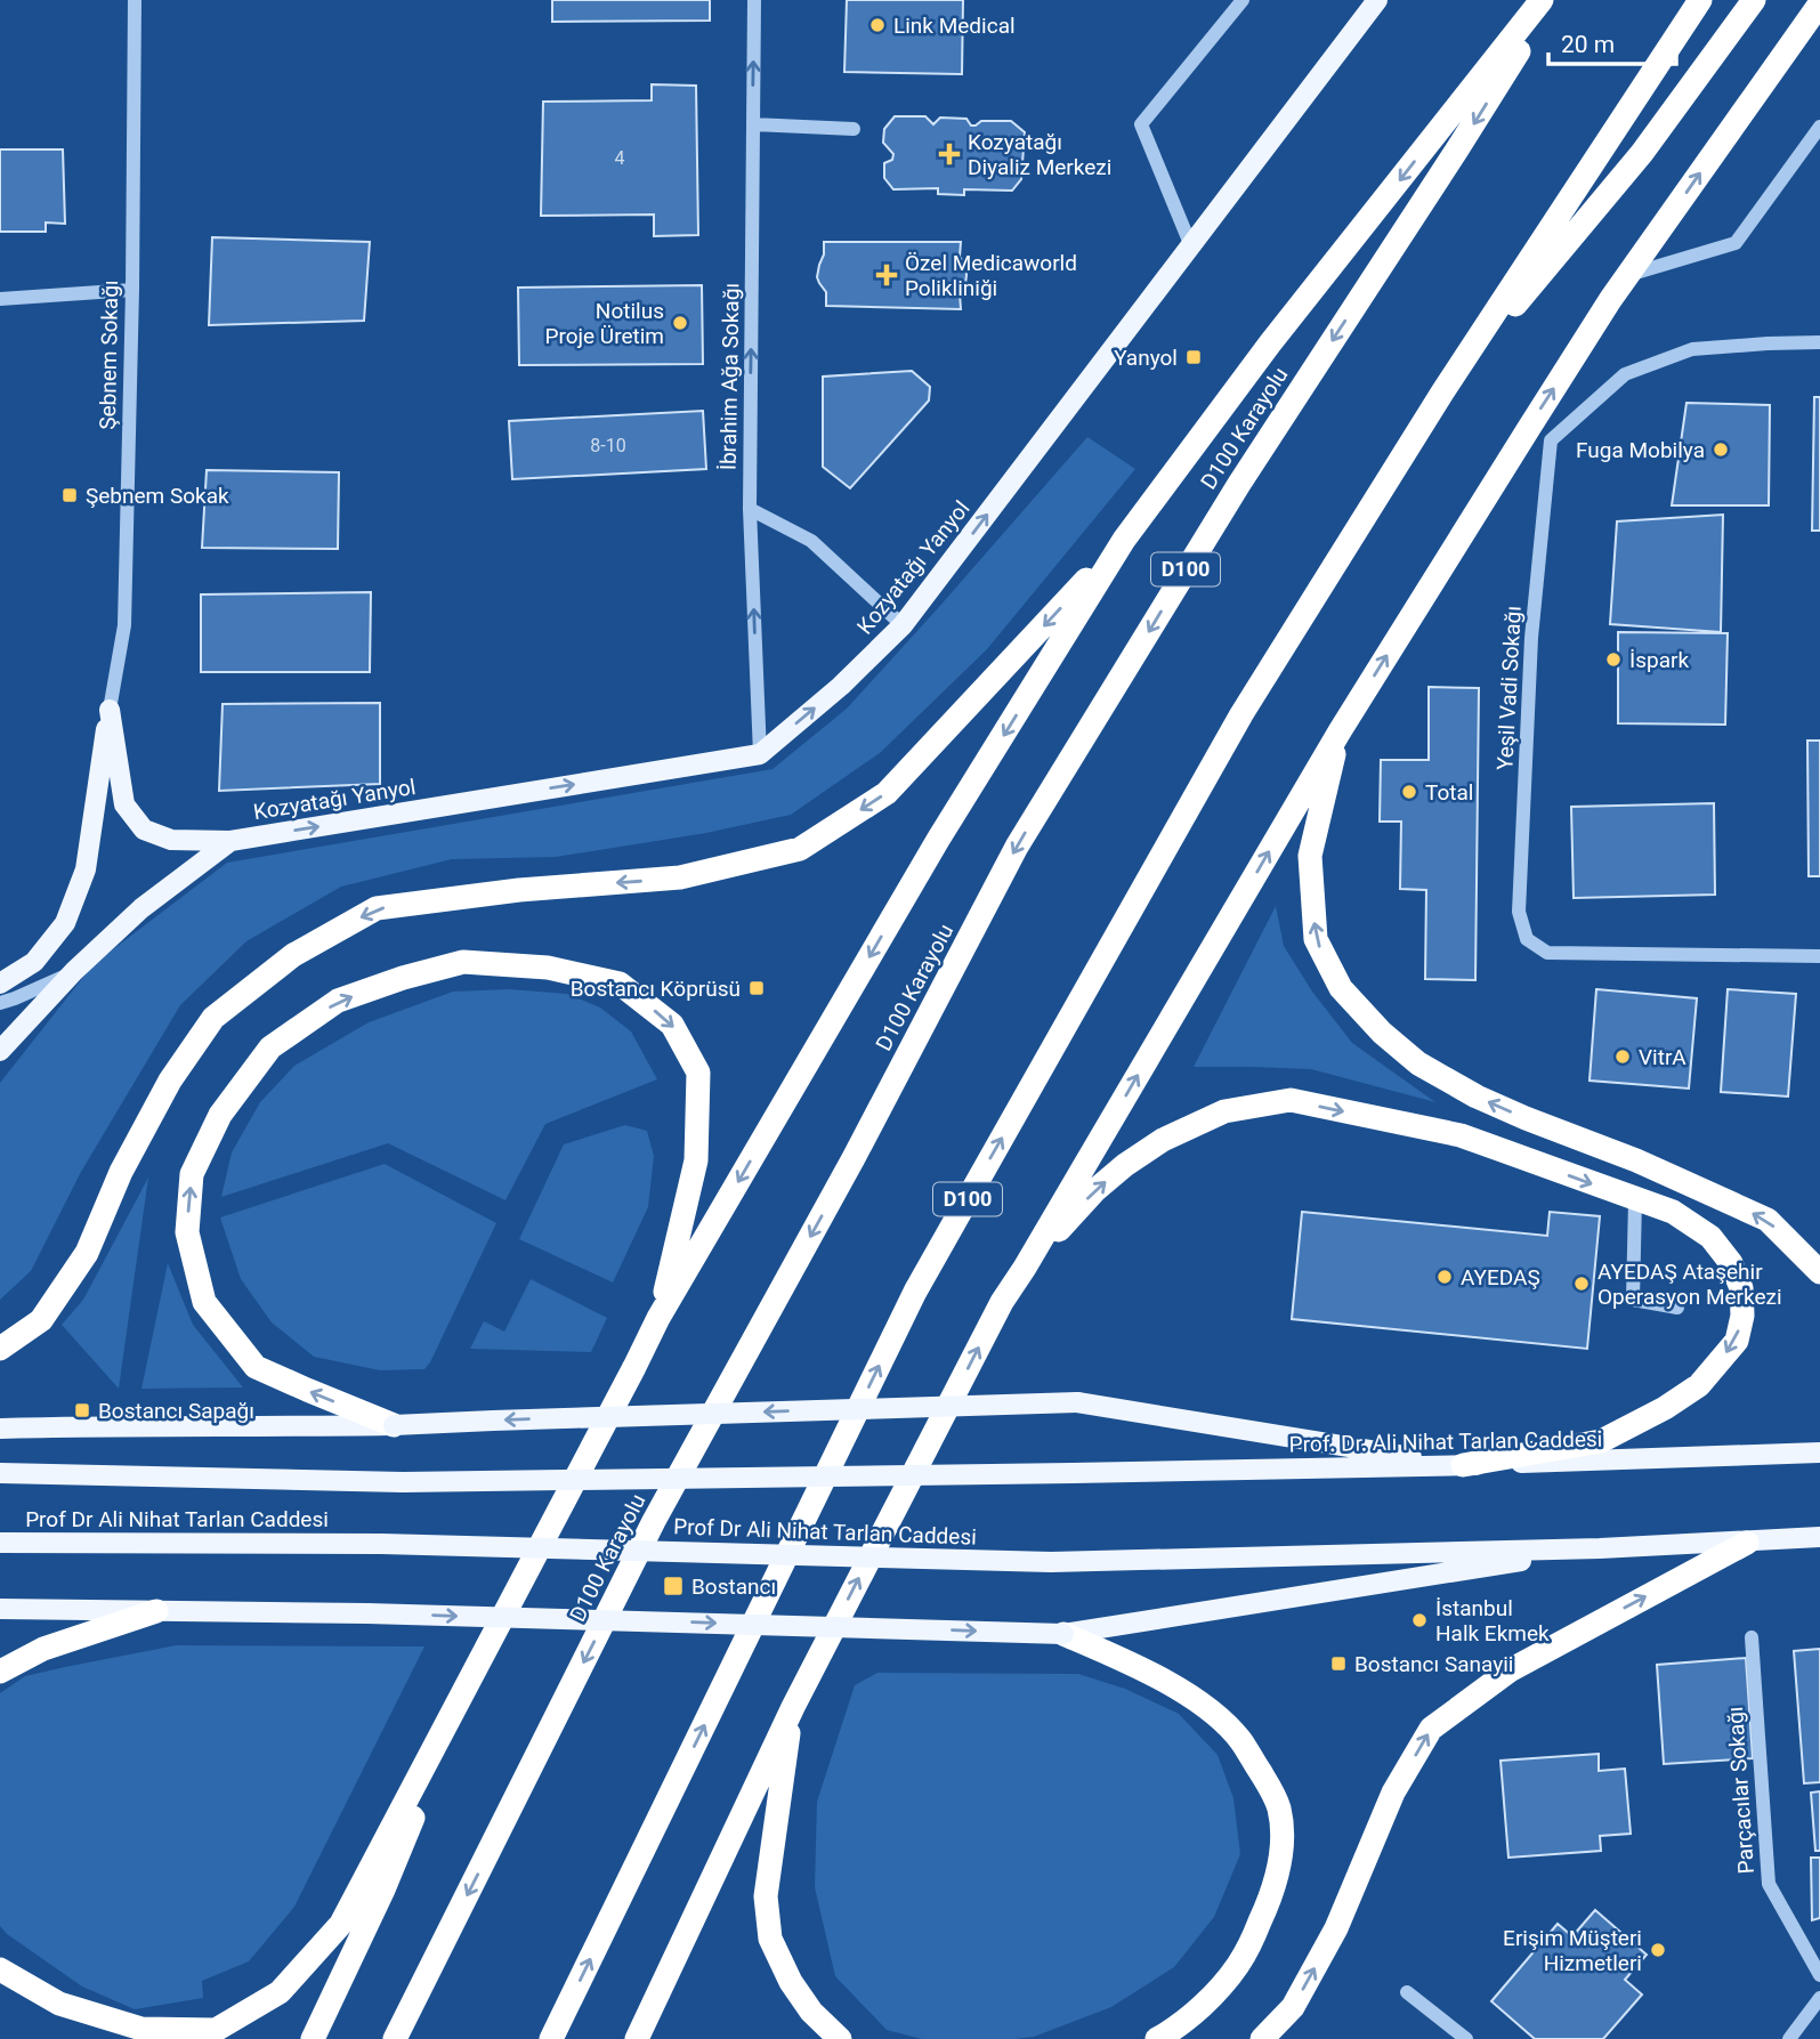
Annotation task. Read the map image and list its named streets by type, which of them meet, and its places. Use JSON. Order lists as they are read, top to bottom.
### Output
{
  "streets": {
    "highway": ["D100 Karayolu", "D100"],
    "main road": ["Kozyatağı Yanyol", "Prof. Dr. Ali Nihat Tarlan Caddesi", "Prof Dr Ali Nihat Tarlan Caddesi"],
    "street": [
      "Şebnem Sokağı",
      "İbrahim Ağa Sokağı",
      "Yeşil Vadi Sokağı",
      "Parçacılar Sokağı"
    ]
  },
  "crossings": [
    ["Şebnem Sokağı", "Kozyatağı Yanyol"],
    ["İbrahim Ağa Sokağı", "Kozyatağı Yanyol"]
  ],
  "one_way": ["İbrahim Ağa Sokağı", "Kozyatağı Yanyol"],
  "places": {
    "other": [
      "Link Medical",
      "Notilus Proje Üretim",
      "Fuga Mobilya",
      "İspark",
      "Total",
      "VitrA",
      "AYEDAŞ",
      "AYEDAŞ Ataşehir Operasyon Merkezi",
      "İstanbul Halk Ekmek",
      "Erişim Müşteri Hizmetleri"
    ],
    "health": ["Kozyatağı Diyaliz Merkezi", "Özel Medicaworld Polikliniği"],
    "transit": [
      "Yanyol",
      "Şebnem Sokak",
      "Bostancı Köprüsü",
      "Bostancı Sapağı",
      "Bostancı",
      "Bostancı Sanayii"
    ]
  },
  "house_numbers": ["4", "8-10"],
  "scale_bar": "20 m"
}
